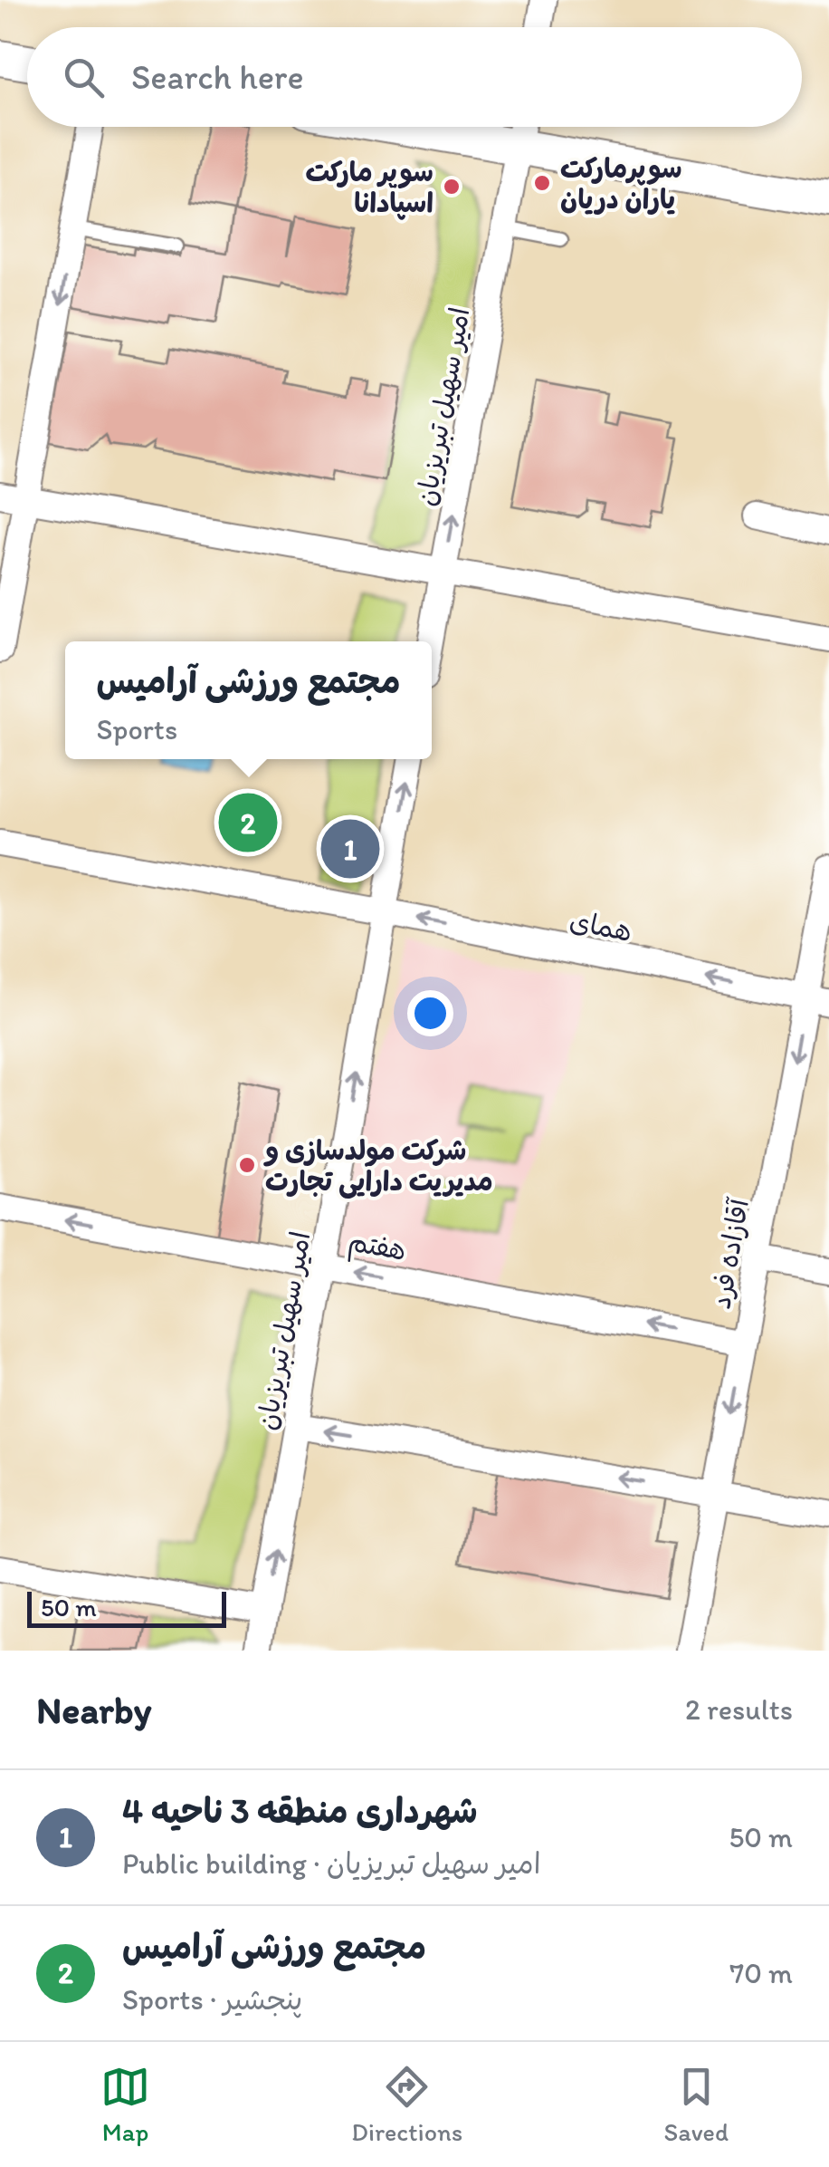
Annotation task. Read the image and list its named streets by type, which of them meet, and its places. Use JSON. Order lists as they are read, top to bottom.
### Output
{
  "streets": {
    "street": [
      "امیر سهیل تبریزیان",
      "همای",
      "هفتم",
      "آقازاده فرد"
    ]
  },
  "crossings": [
    ["امیر سهیل تبریزیان", "همای"],
    ["امیر سهیل تبریزیان", "هفتم"],
    ["همای", "آقازاده فرد"],
    ["هفتم", "آقازاده فرد"]
  ],
  "one_way": ["امیر سهیل تبریزیان", "همای", "آقازاده فرد"],
  "places": ["سوپرمارکت یاران دریان", "سوپر مارکت اسپادانا", "شرکت مولدسازی و مدیریت دارایی تجارت"],
  "scale_bar": "50 m",
  "page": {
    "search": "Search here",
    "popup": ["مجتمع ورزشی آرامیس", "Sports"],
    "pins": ["2", "1"],
    "scale": "50 m",
    "heading": ["Nearby", "2 results"],
    "list": [
      {
        "mark": "1",
        "name": "شهرداری منطقه 3 ناحیه 4",
        "note": "Public building · امیر سهیل تبریزیان",
        "value": "50 m"
      },
      {
        "mark": "2",
        "name": "مجتمع ورزشی آرامیس",
        "note": "Sports · پنجشیر",
        "value": "70 m"
      }
    ],
    "nav": ["Map", "Directions", "Saved"]
  }
}
